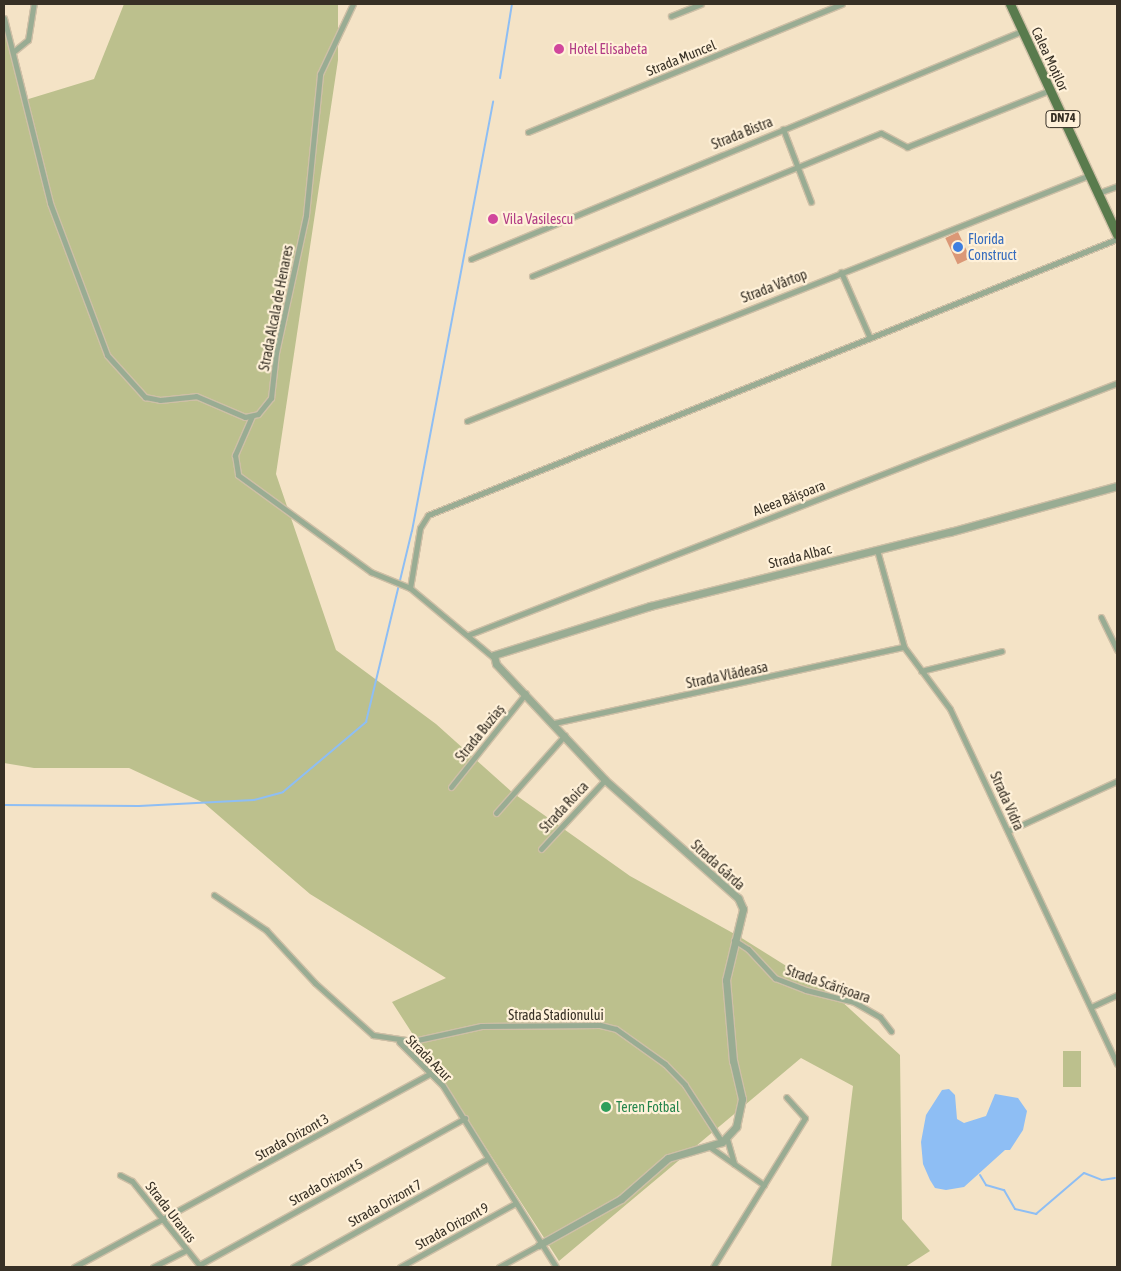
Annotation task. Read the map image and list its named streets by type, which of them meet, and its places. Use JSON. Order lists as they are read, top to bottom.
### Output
{
  "streets": {
    "main road": ["Calea Moților", "DN74"],
    "street": [
      "Strada Muncel",
      "Strada Bistra",
      "Strada Vârtop",
      "Strada Alcala de Henares",
      "Aleea Băișoara",
      "Strada Albac",
      "Strada Vlădeasa",
      "Strada Buziaș",
      "Strada Vidra",
      "Strada Roica",
      "Strada Gârda",
      "Strada Scărișoara",
      "Strada Stadionului",
      "Strada Azur",
      "Strada Orizont 3",
      "Strada Orizont 5",
      "Strada Orizont 7",
      "Strada Uranus",
      "Strada Orizont 9"
    ]
  },
  "crossings": [
    ["Calea Moților", "Strada Bistra"],
    ["Calea Moților", "Strada Vârtop"],
    ["Strada Alcala de Henares", "Strada Gârda"],
    ["Aleea Băișoara", "Strada Gârda"],
    ["Strada Albac", "Strada Vidra"],
    ["Strada Albac", "Strada Gârda"],
    ["Strada Vlădeasa", "Strada Vidra"],
    ["Strada Vlădeasa", "Strada Gârda"],
    ["Strada Buziaș", "Strada Gârda"],
    ["Strada Roica", "Strada Gârda"],
    ["Strada Gârda", "Strada Scărișoara"],
    ["Strada Gârda", "Strada Stadionului"],
    ["Strada Stadionului", "Strada Azur"],
    ["Strada Azur", "Strada Orizont 3"],
    ["Strada Azur", "Strada Orizont 5"],
    ["Strada Azur", "Strada Orizont 7"],
    ["Strada Azur", "Strada Orizont 9"],
    ["Strada Orizont 3", "Strada Uranus"],
    ["Strada Orizont 5", "Strada Uranus"]
  ],
  "places": [
    "Hotel Elisabeta",
    "Vila Vasilescu",
    "Florida Construct",
    "Teren Fotbal"
  ]
}
